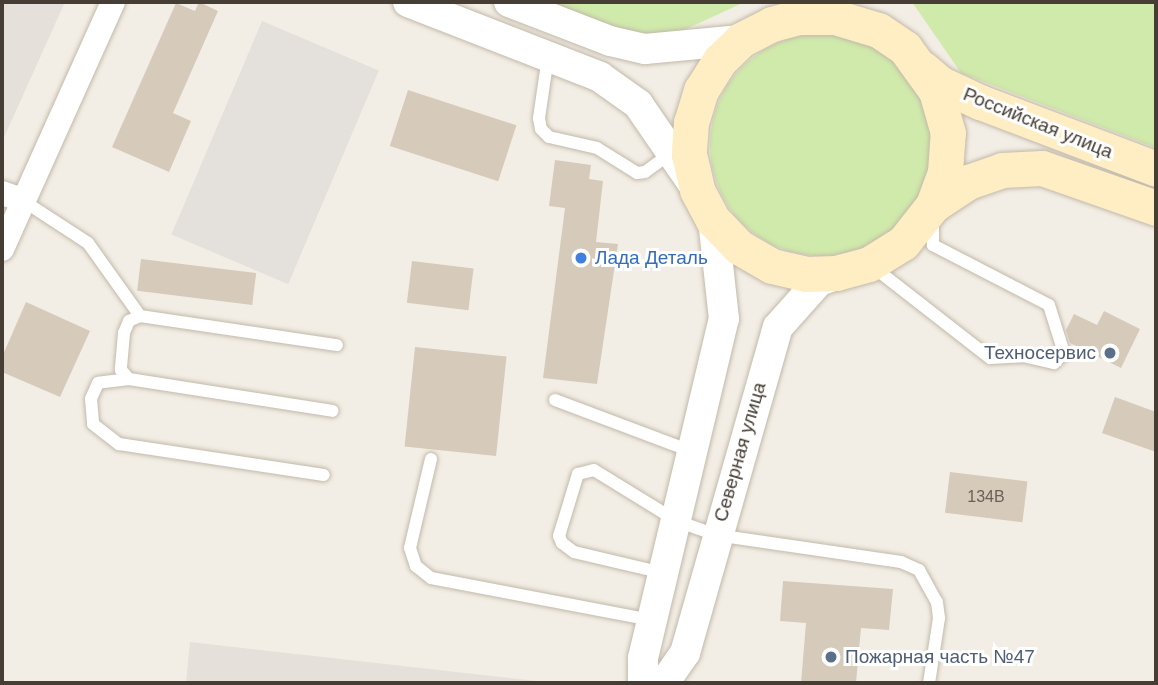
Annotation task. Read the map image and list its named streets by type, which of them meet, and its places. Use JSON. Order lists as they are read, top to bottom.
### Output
{
  "streets": {
    "main road": ["Российская улица"],
    "street": ["Северная улица"]
  },
  "places": ["Лада Деталь", "Техносервис", "Пожарная часть №47"],
  "house_numbers": ["134В"]
}
